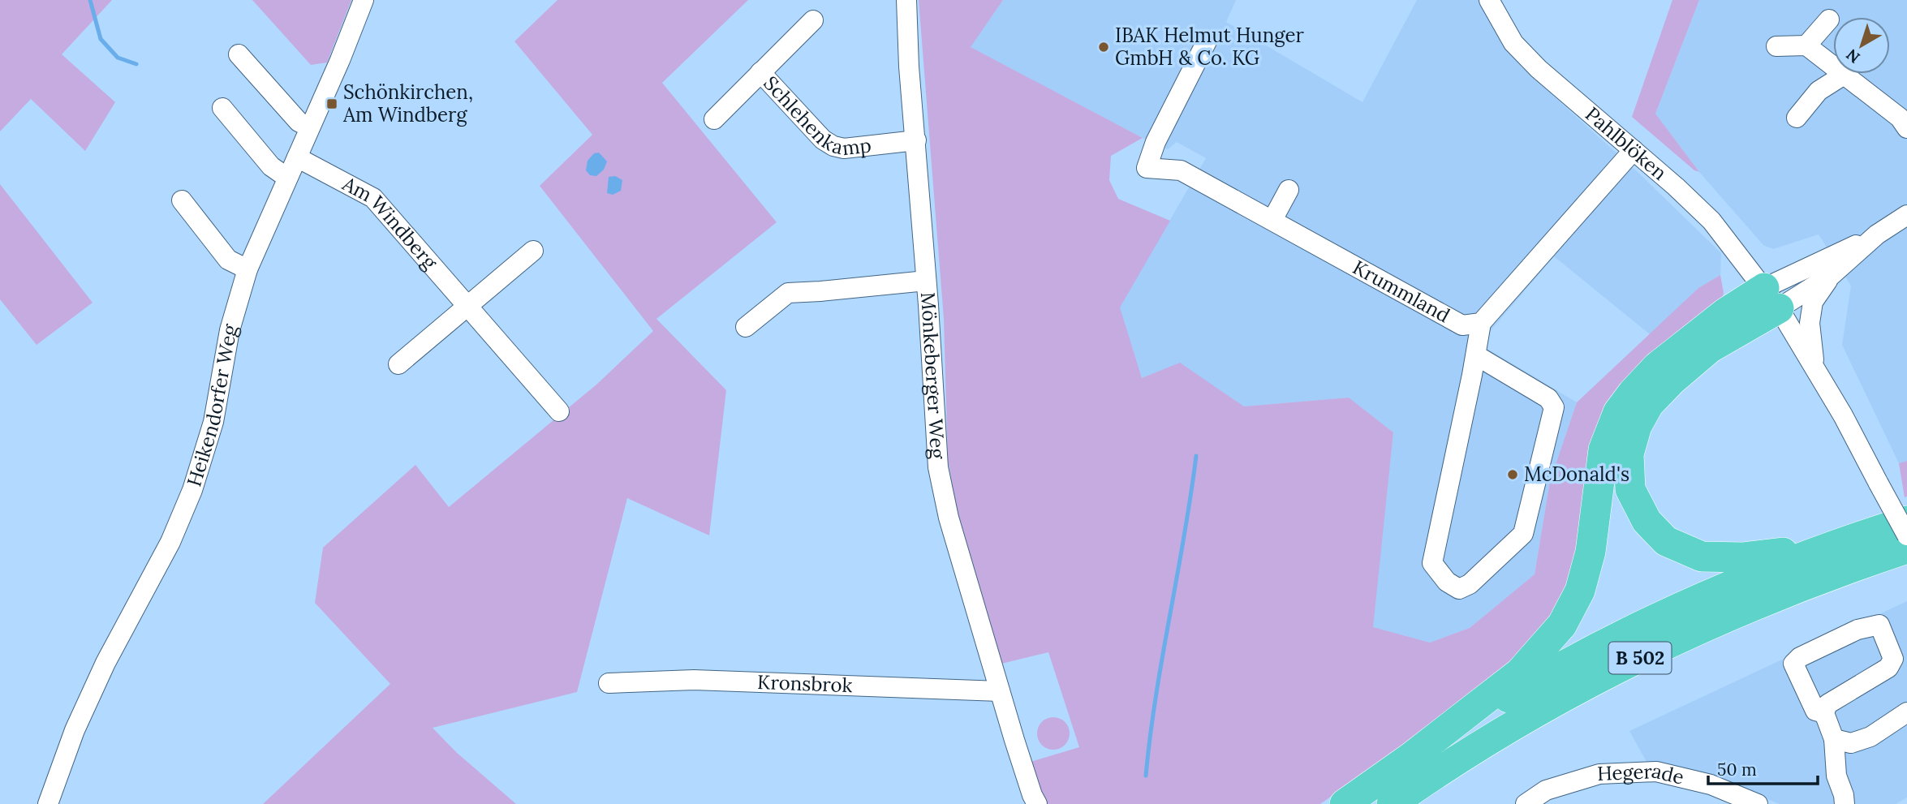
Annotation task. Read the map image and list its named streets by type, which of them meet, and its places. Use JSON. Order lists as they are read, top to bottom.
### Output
{
  "streets": {
    "highway": ["B 502"],
    "street": [
      "Schlehenkamp",
      "Pahlblöken",
      "Am Windberg",
      "Krummland",
      "Mönkeberger Weg",
      "Heikendorfer Weg",
      "Kronsbrok",
      "Hegerade"
    ]
  },
  "crossings": [
    ["Schlehenkamp", "Mönkeberger Weg"],
    ["Am Windberg", "Heikendorfer Weg"],
    ["Mönkeberger Weg", "Kronsbrok"]
  ],
  "places": {
    "other": ["IBAK Helmut Hunger GmbH & Co. KG", "McDonald's"],
    "transit": ["Schönkirchen, Am Windberg"]
  },
  "scale_bar": "50 m",
  "north": "bottom left"
}
